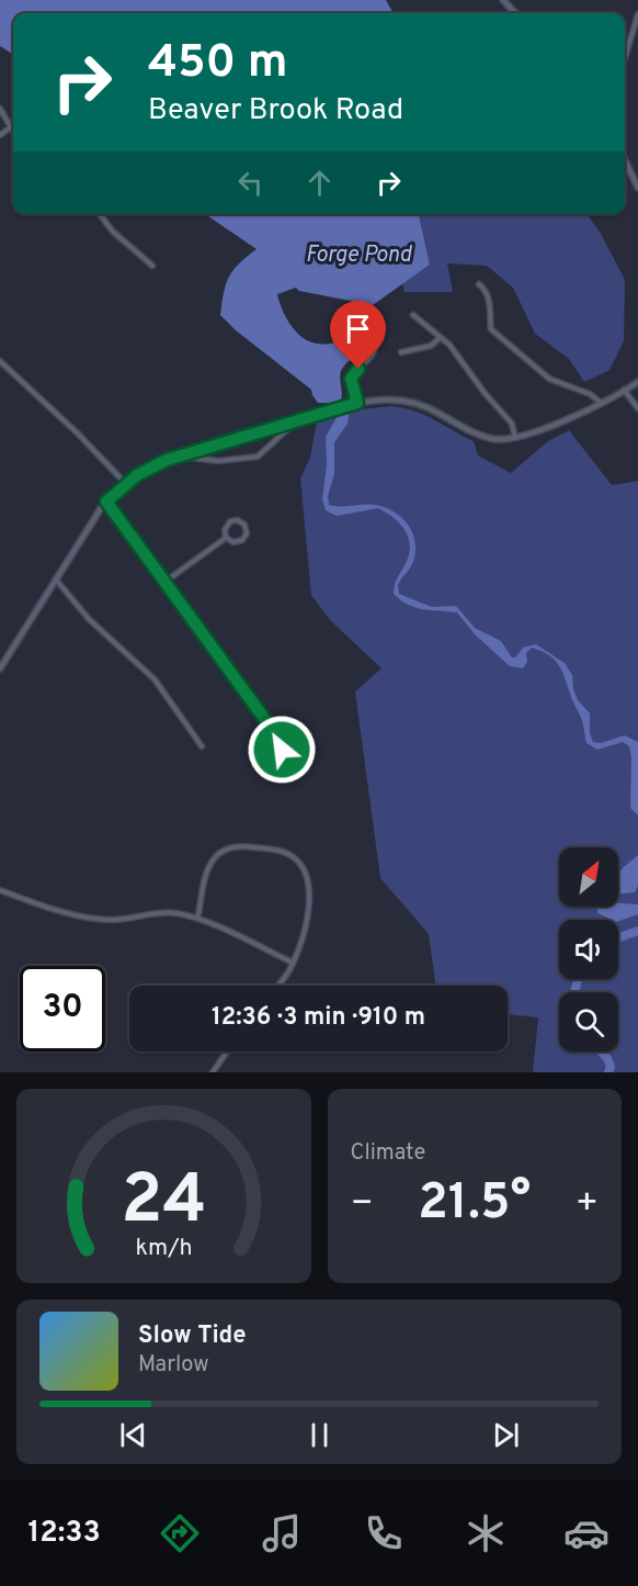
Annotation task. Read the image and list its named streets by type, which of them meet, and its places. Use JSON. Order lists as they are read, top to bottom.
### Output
{
  "water": ["Forge Pond"],
  "north": "top right",
  "page": {
    "turn": ["450 m", "Beaver Brook Road"],
    "limit": "30",
    "trip": "12:36 · 3 min · 910 m",
    "tile": "Climate",
    "heat": ["−", "21.5°", "+"],
    "song": ["Slow Tide", "Marlow"],
    "tabs": "12:33",
    "gauge": ["24", "km/h"]
  }
}
